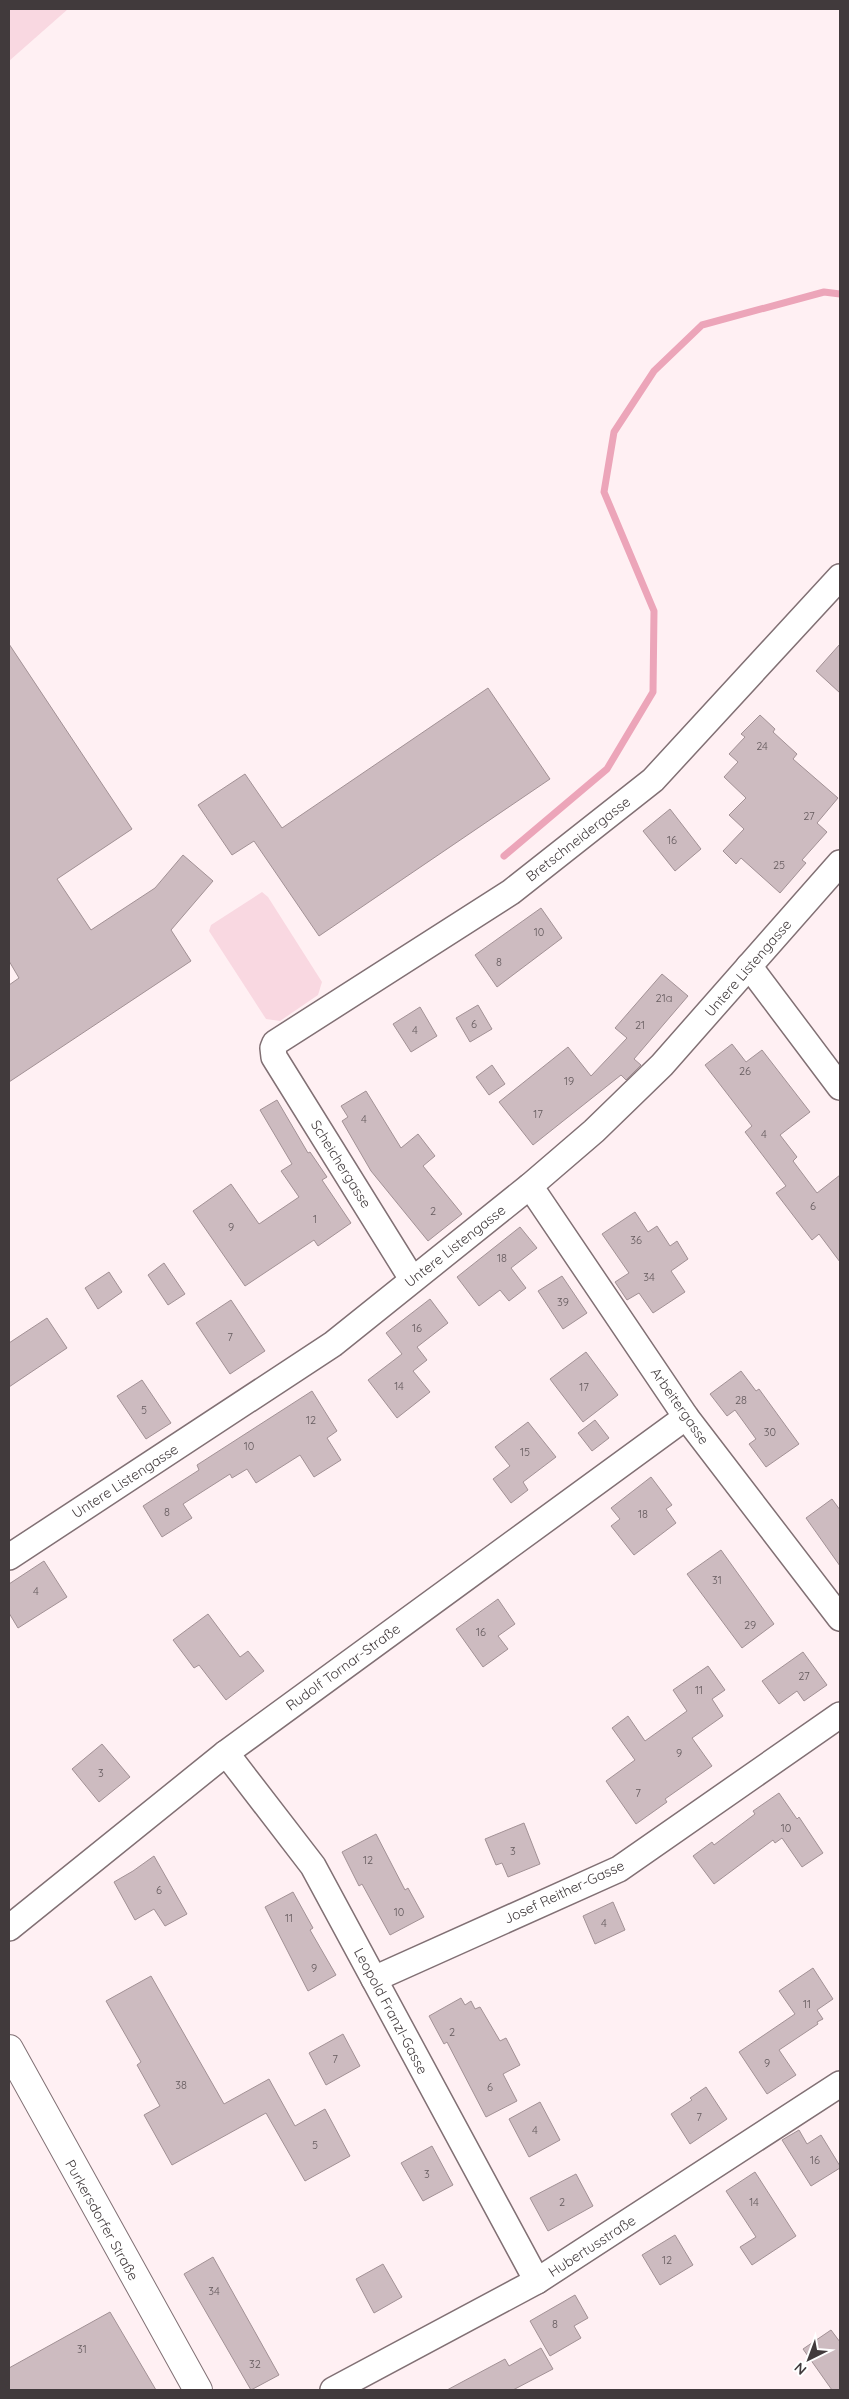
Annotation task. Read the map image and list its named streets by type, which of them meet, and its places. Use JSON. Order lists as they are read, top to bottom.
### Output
{
  "streets": {
    "main road": ["Purkersdorfer Straße"],
    "street": [
      "Bretschneidergasse",
      "Untere Listengasse",
      "Scheichergasse",
      "Arbeitergasse",
      "Rudolf Tornar-Straße",
      "Josef Reither-Gasse",
      "Leopold Franzl-Gasse",
      "Hubertusstraße"
    ]
  },
  "crossings": [
    ["Bretschneidergasse", "Scheichergasse"],
    ["Untere Listengasse", "Scheichergasse"],
    ["Untere Listengasse", "Arbeitergasse"],
    ["Arbeitergasse", "Rudolf Tornar-Straße"],
    ["Rudolf Tornar-Straße", "Leopold Franzl-Gasse"],
    ["Josef Reither-Gasse", "Leopold Franzl-Gasse"],
    ["Leopold Franzl-Gasse", "Hubertusstraße"]
  ],
  "house_numbers": [
    "24",
    "27",
    "16",
    "25",
    "10",
    "8",
    "21a",
    "6",
    "21",
    "4",
    "26",
    "19",
    "17",
    "4",
    "4",
    "6",
    "2",
    "1",
    "9",
    "36",
    "18",
    "34",
    "39",
    "16",
    "7",
    "14",
    "17",
    "28",
    "5",
    "12",
    "30",
    "10",
    "15",
    "8",
    "18",
    "31",
    "4",
    "29",
    "16",
    "27",
    "11",
    "9",
    "3",
    "7",
    "10",
    "3",
    "12",
    "6",
    "10",
    "11",
    "4",
    "9",
    "11",
    "2",
    "7",
    "9",
    "38",
    "6",
    "7",
    "4",
    "5",
    "16",
    "3",
    "2",
    "14",
    "12",
    "34",
    "8",
    "31",
    "32"
  ],
  "north": "bottom left"
}
